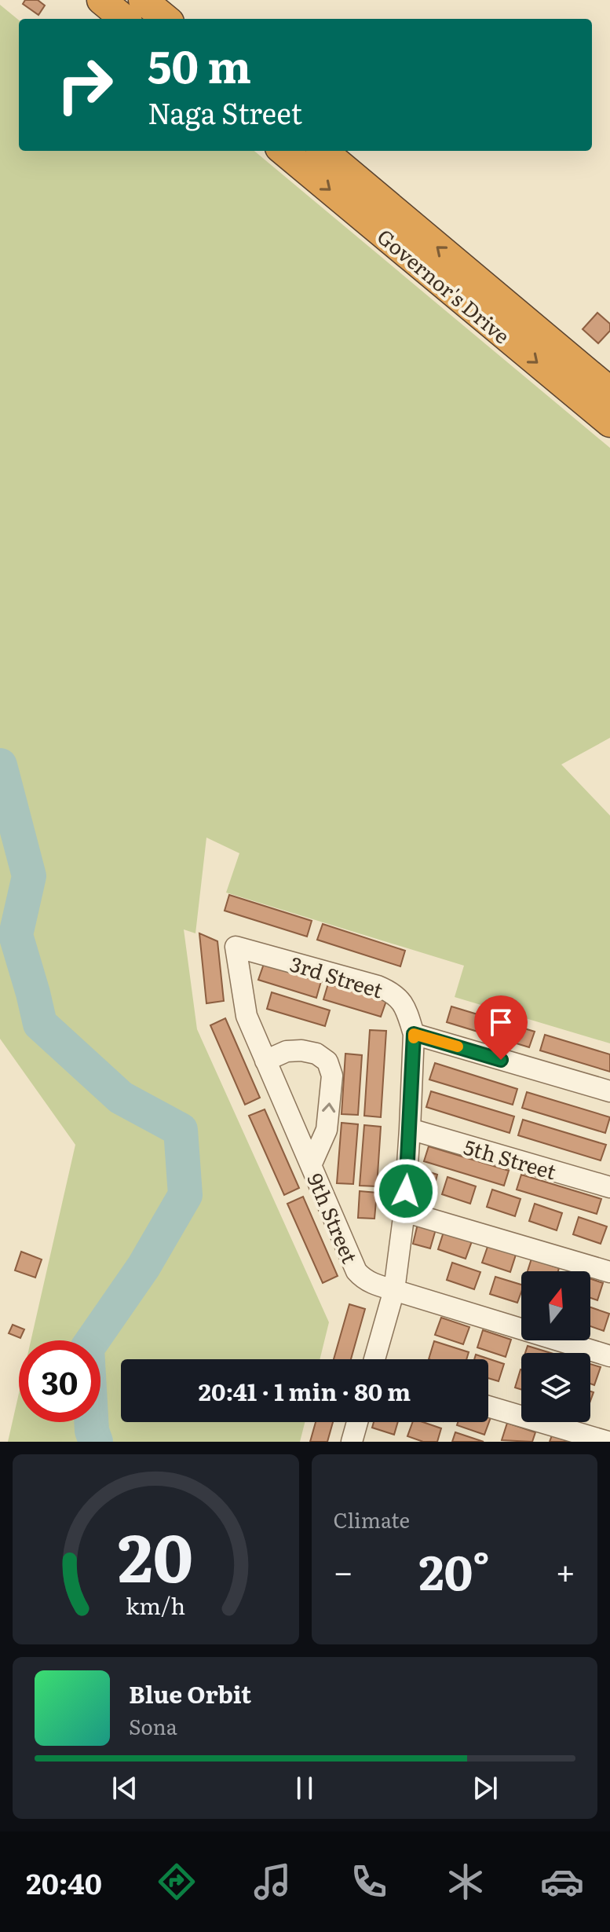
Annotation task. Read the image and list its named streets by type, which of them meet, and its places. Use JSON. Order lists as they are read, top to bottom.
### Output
{
  "streets": {
    "highway": ["Governor's Drive"],
    "street": ["3rd Street", "5th Street", "9th Street"]
  },
  "crossings": [
    ["3rd Street", "9th Street"]
  ],
  "north": "top",
  "page": {
    "turn": ["50 m", "Naga Street"],
    "limit": "30",
    "trip": "20:41 · 1 min · 80 m",
    "tile": "Climate",
    "heat": ["−", "20°", "+"],
    "song": ["Blue Orbit", "Sona"],
    "tabs": "20:40",
    "gauge": ["20", "km/h"]
  }
}
